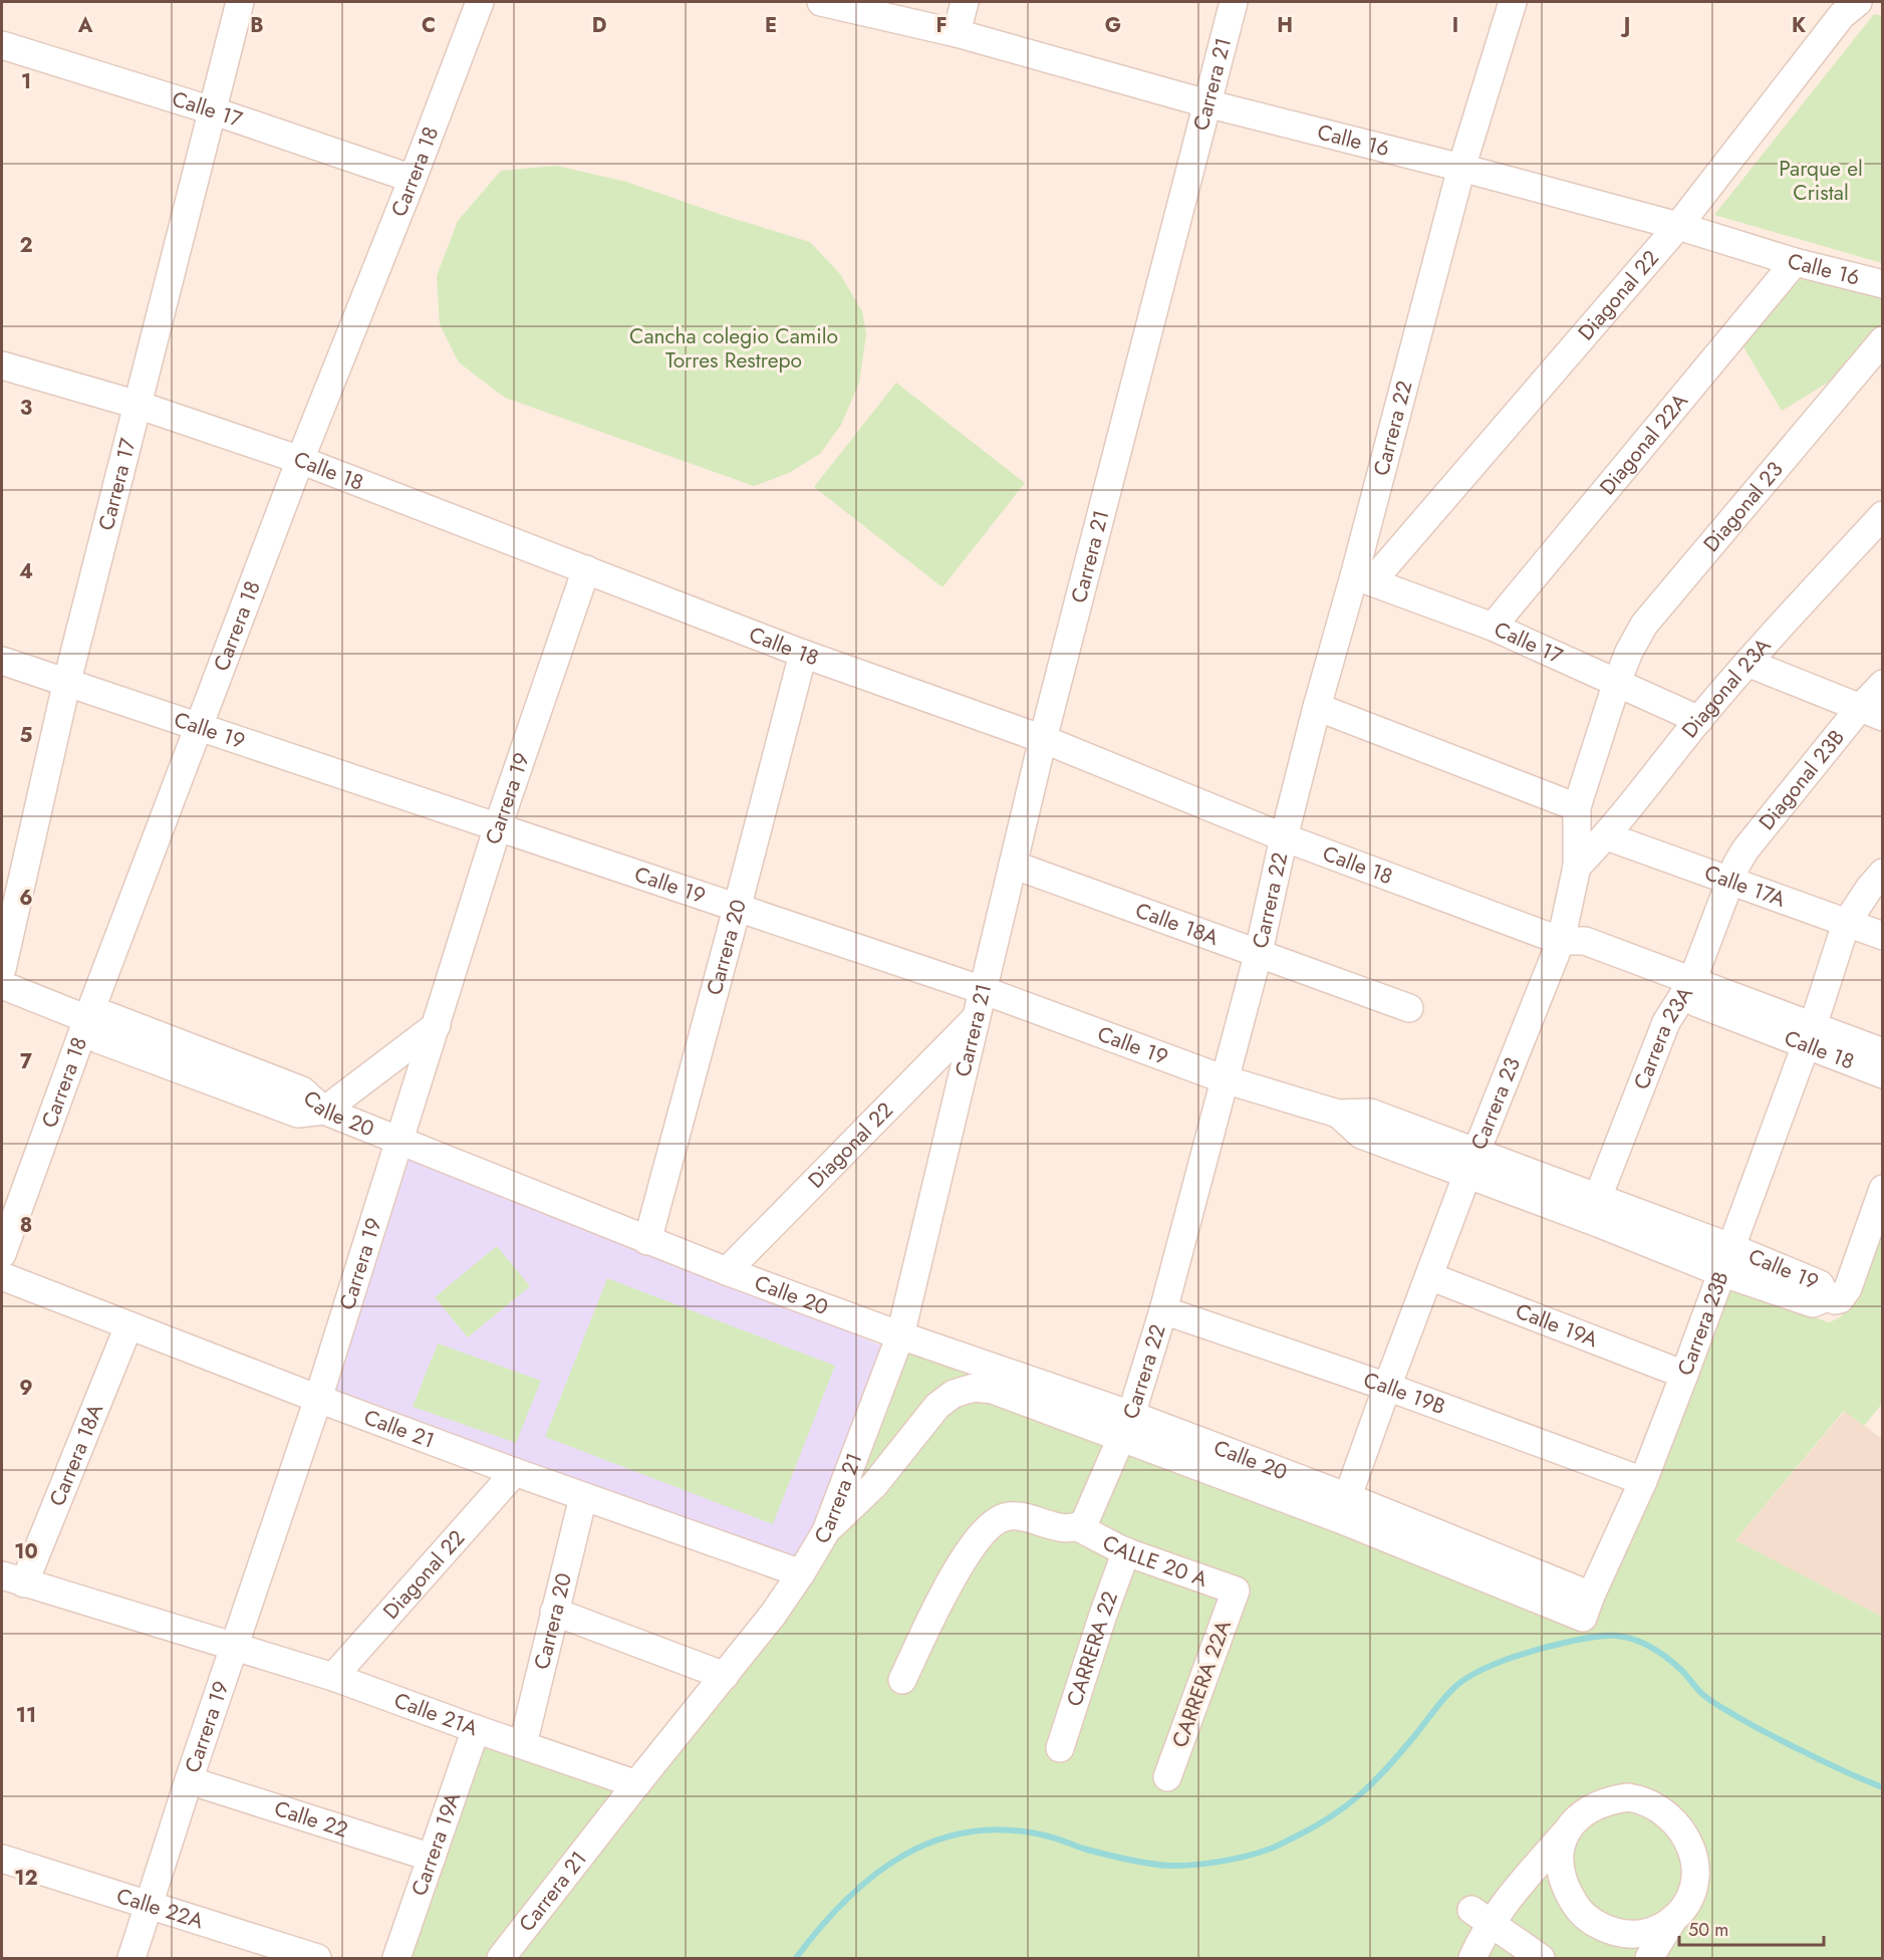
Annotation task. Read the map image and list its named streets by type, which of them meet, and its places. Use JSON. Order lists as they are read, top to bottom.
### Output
{
  "streets": {
    "street": [
      "Carrera 21",
      "Calle 17",
      "Calle 16",
      "Carrera 18",
      "Diagonal 22",
      "Carrera 22",
      "Diagonal 22A",
      "Calle 18",
      "Carrera 17",
      "Diagonal 23",
      "Diagonal 23A",
      "Calle 19",
      "Diagonal 23B",
      "Carrera 19",
      "Calle 17A",
      "Calle 18A",
      "Carrera 20",
      "Carrera 23A",
      "Carrera 23",
      "Calle 20",
      "Carrera 23B",
      "Calle 19A",
      "Calle 19B",
      "Calle 21",
      "Carrera 18A",
      "CALLE 20 A",
      "CARRERA 22",
      "CARRERA 22A",
      "Calle 21A",
      "Calle 22",
      "Carrera 19A",
      "Calle 22A"
    ]
  },
  "crossings": [
    ["Carrera 21", "Calle 16"],
    ["Carrera 21", "Diagonal 22"],
    ["Carrera 21", "Calle 18"],
    ["Carrera 21", "Calle 19"],
    ["Carrera 21", "Calle 18A"],
    ["Carrera 21", "Calle 20"],
    ["Carrera 21", "Calle 21"],
    ["Carrera 21", "Calle 21A"],
    ["Calle 17", "Carrera 18"],
    ["Calle 17", "Diagonal 22"],
    ["Calle 17", "Carrera 22"],
    ["Calle 17", "Diagonal 22A"],
    ["Calle 17", "Carrera 17"],
    ["Calle 17", "Diagonal 23"],
    ["Calle 17", "Diagonal 23A"],
    ["Calle 17", "Carrera 23"],
    ["Calle 16", "Diagonal 22"],
    ["Calle 16", "Carrera 22"],
    ["Calle 16", "Diagonal 22A"],
    ["Carrera 18", "Calle 18"],
    ["Carrera 18", "Calle 19"],
    ["Carrera 18", "Calle 20"],
    ["Diagonal 22", "Carrera 22"],
    ["Diagonal 22", "Calle 20"],
    ["Diagonal 22", "Calle 21"],
    ["Diagonal 22", "Calle 21A"],
    ["Carrera 22", "Calle 18"],
    ["Carrera 22", "Calle 19"],
    ["Carrera 22", "Calle 18A"],
    ["Carrera 22", "Calle 20"],
    ["Carrera 22", "Calle 19B"],
    ["Carrera 22", "CALLE 20 A"],
    ["Calle 18", "Carrera 17"],
    ["Calle 18", "Carrera 19"],
    ["Calle 18", "Carrera 20"],
    ["Calle 18", "Carrera 23A"],
    ["Calle 18", "Carrera 23"],
    ["Calle 18", "Carrera 23B"],
    ["Carrera 17", "Calle 19"],
    ["Diagonal 23", "Carrera 23"],
    ["Diagonal 23A", "Calle 17A"],
    ["Diagonal 23A", "Carrera 23"],
    ["Calle 19", "Carrera 19"],
    ["Calle 19", "Carrera 20"],
    ["Calle 19", "Carrera 23A"],
    ["Calle 19", "Carrera 23"],
    ["Calle 19", "Carrera 23B"],
    ["Diagonal 23B", "Calle 17A"],
    ["Diagonal 23B", "Carrera 23A"],
    ["Carrera 19", "Calle 20"],
    ["Carrera 19", "Calle 21"],
    ["Carrera 19", "Calle 21A"],
    ["Carrera 19", "Calle 22"],
    ["Carrera 19", "Calle 22A"],
    ["Calle 17A", "Carrera 23A"],
    ["Calle 17A", "Carrera 23B"],
    ["Carrera 20", "Calle 20"],
    ["Carrera 20", "Calle 21"],
    ["Carrera 20", "Calle 21A"],
    ["Carrera 23", "Calle 20"],
    ["Carrera 23", "Calle 19A"],
    ["Carrera 23", "Calle 19B"],
    ["Calle 20", "Carrera 23B"],
    ["Carrera 23B", "Calle 19A"],
    ["Carrera 23B", "Calle 19B"],
    ["Calle 21", "Carrera 18A"],
    ["CALLE 20 A", "CARRERA 22"],
    ["CALLE 20 A", "CARRERA 22A"],
    ["Calle 21A", "Carrera 19A"],
    ["Calle 22", "Carrera 19A"]
  ],
  "parks": ["Parque el Cristal", "Cancha colegio Camilo Torres Restrepo"],
  "scale_bar": "50 m",
  "grid": {
    "columns": [
      "A",
      "B",
      "C",
      "D",
      "E",
      "F",
      "G",
      "H",
      "I",
      "J",
      "K"
    ],
    "rows": [
      "1",
      "2",
      "3",
      "4",
      "5",
      "6",
      "7",
      "8",
      "9",
      "10",
      "11",
      "12"
    ]
  }
}
